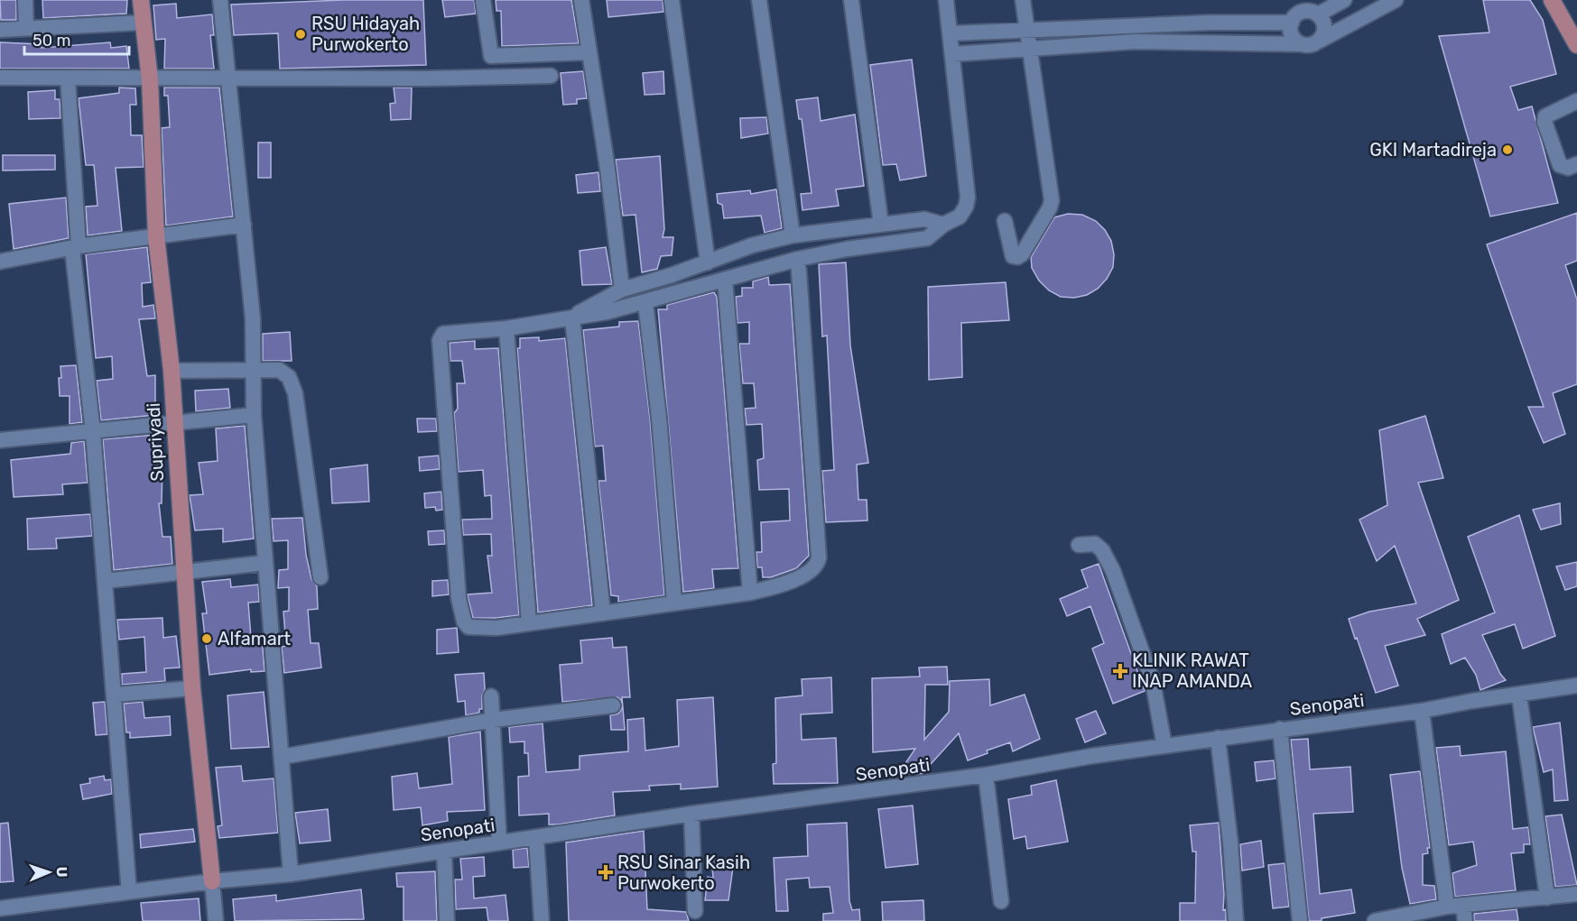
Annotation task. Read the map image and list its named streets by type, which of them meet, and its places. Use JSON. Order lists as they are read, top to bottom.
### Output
{
  "streets": {
    "main road": ["Supriyadi"],
    "street": ["Senopati"]
  },
  "crossings": [
    ["Supriyadi", "Senopati"]
  ],
  "places": {
    "other": ["RSU Hidayah Purwokerto", "GKI Martadireja", "Alfamart"],
    "health": ["KLINIK RAWAT INAP AMANDA", "RSU Sinar Kasih Purwokerto"]
  },
  "scale_bar": "50 m",
  "north": "right"
}
